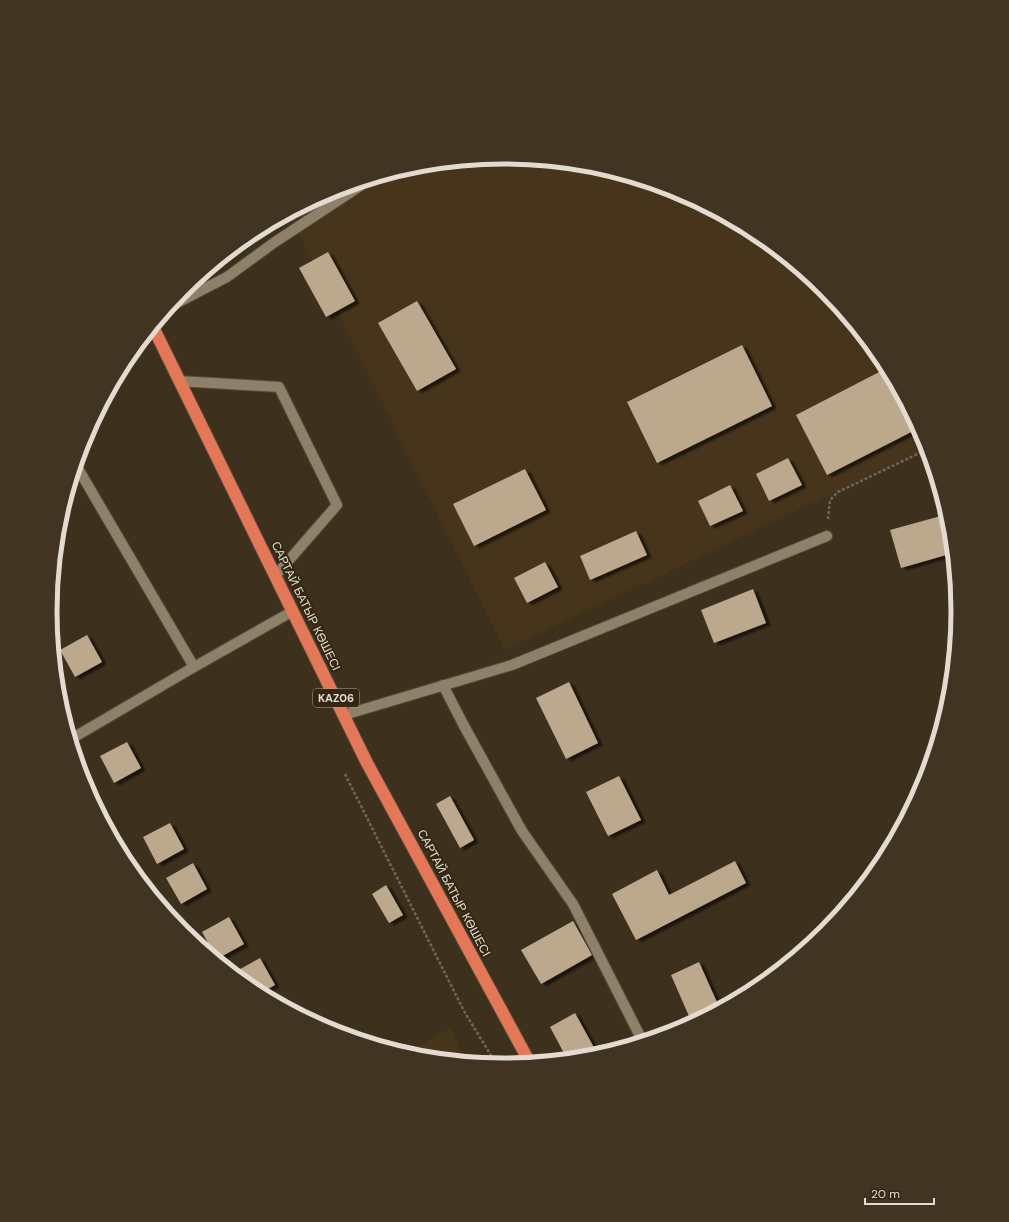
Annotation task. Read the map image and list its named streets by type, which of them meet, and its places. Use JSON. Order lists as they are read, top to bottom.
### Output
{
  "streets": {
    "highway": ["САРТАЙ БАТЫР КӨШЕСІ", "KАZ06"]
  },
  "scale_bar": "20 m"
}
